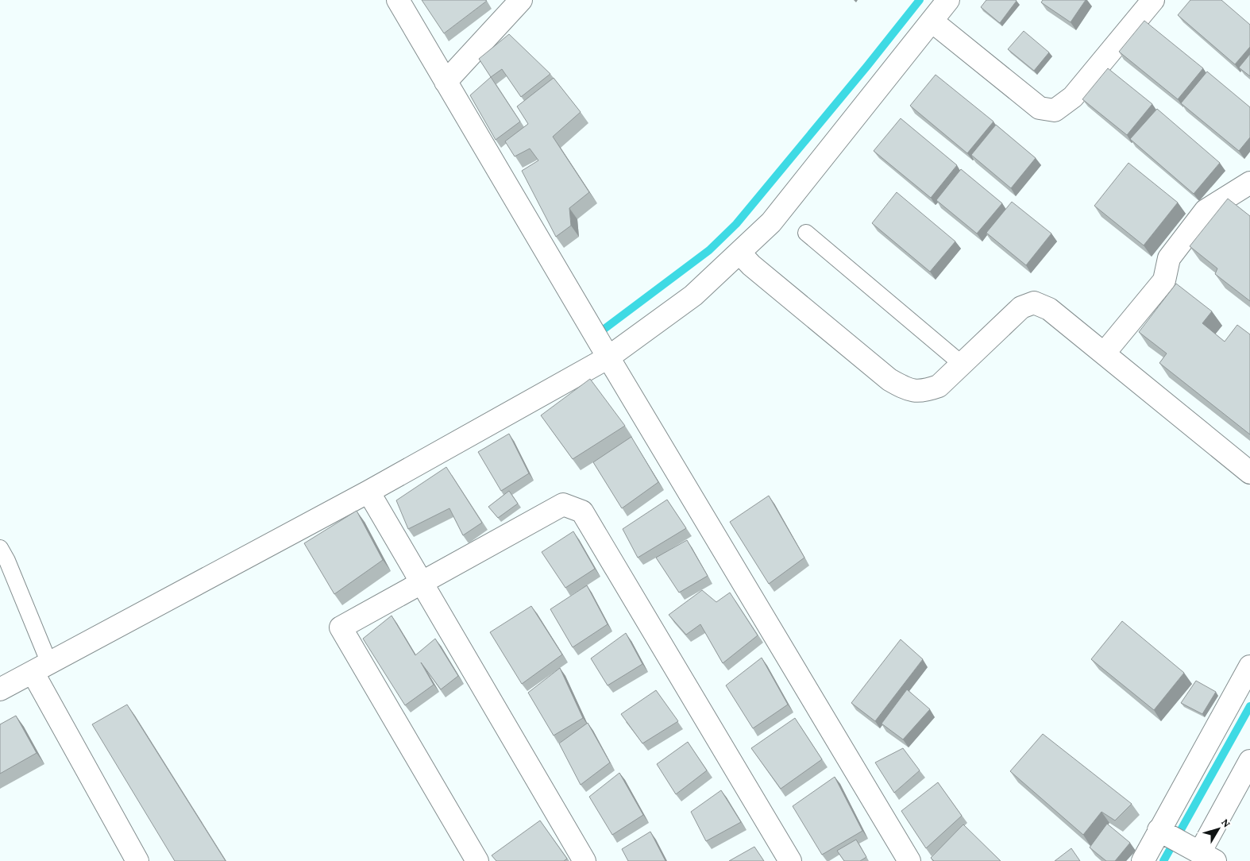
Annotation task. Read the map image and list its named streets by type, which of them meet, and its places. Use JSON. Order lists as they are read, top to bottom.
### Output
{
  "north": "top right"
}
